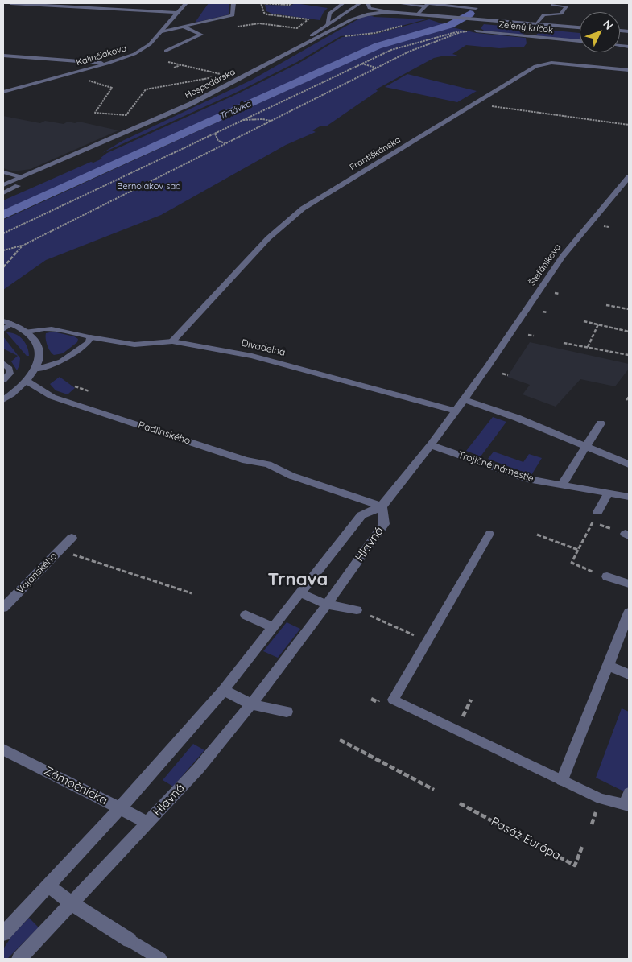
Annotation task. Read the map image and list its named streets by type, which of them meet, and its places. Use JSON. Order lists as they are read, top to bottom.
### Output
{
  "streets": {
    "street": [
      "Zelený kríčok",
      "Kalinčiakova",
      "Hospodárska",
      "Františkánska",
      "Štefánikova",
      "Divadelná",
      "Radlinského",
      "Trojičné námestie",
      "Hlavná",
      "Vajanského",
      "Zámočnícka"
    ],
    "path": ["Pasáž Európa"]
  },
  "crossings": [
    ["Zelený kríčok", "Hospodárska"],
    ["Františkánska", "Divadelná"],
    ["Radlinského", "Hlavná"],
    ["Hlavná", "Zámočnícka"]
  ],
  "districts": ["Trnava"],
  "water": ["Trnávka"],
  "parks": ["Bernolákov sad"],
  "north": "top right"
}
